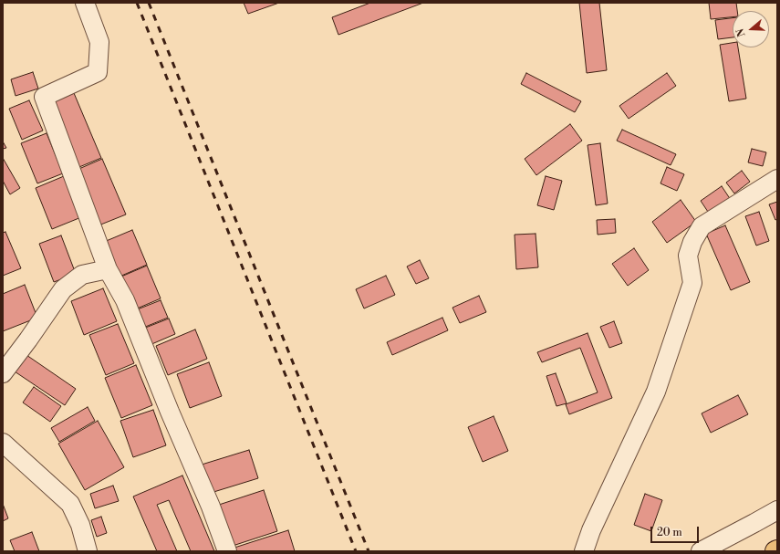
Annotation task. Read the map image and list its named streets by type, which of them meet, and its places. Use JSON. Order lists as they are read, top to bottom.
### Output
{
  "scale_bar": "20 m",
  "north": "left"
}
